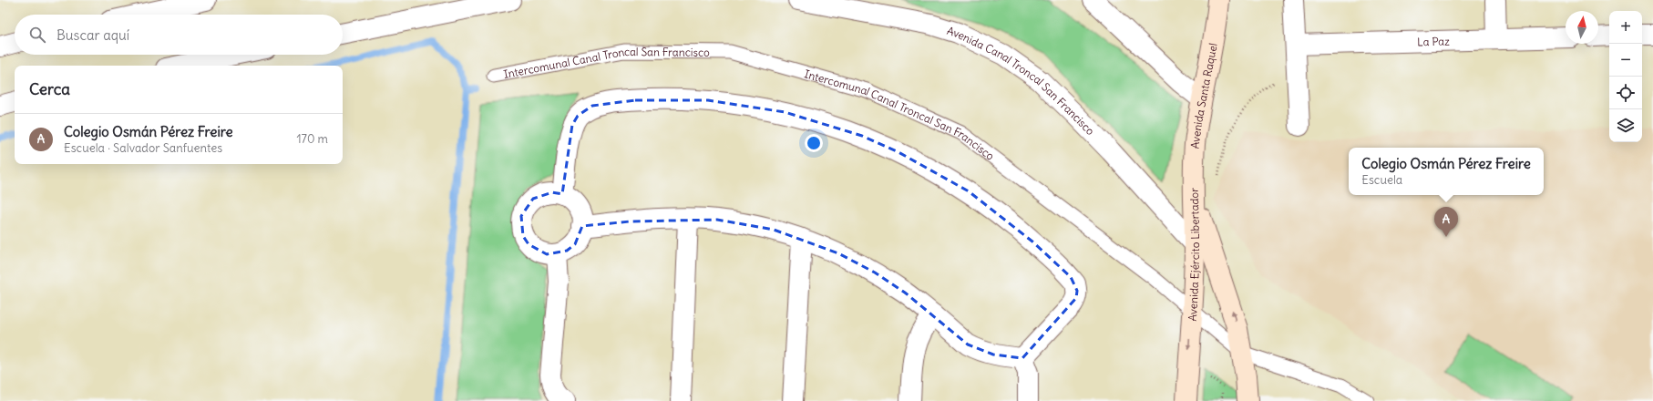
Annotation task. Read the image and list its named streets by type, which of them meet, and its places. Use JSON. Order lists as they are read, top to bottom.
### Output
{
  "streets": {
    "main road": ["Avenida Santa Raquel", "Avenida Ejército Libertador"],
    "street": ["La Paz", "Avenida Canal Troncal San Francisco"],
    "lane": ["Intercomunal Canal Troncal San Francisco"]
  },
  "crossings": [
    ["Intercomunal Canal Troncal San Francisco", "Avenida Ejército Libertador"],
    ["Avenida Canal Troncal San Francisco", "Avenida Ejército Libertador"],
    ["Avenida Santa Raquel", "Avenida Ejército Libertador"]
  ],
  "north": "top",
  "page": {
    "map_buttons": ["+", "−"],
    "search": "Buscar aquí",
    "heading": "Cerca",
    "list": [
      {
        "mark": "A",
        "name": "Colegio Osmán Pérez Freire",
        "note": "Escuela · Salvador Sanfuentes",
        "value": "170 m"
      }
    ],
    "popup": ["Colegio Osmán Pérez Freire", "Escuela"],
    "pins": "A"
  }
}
